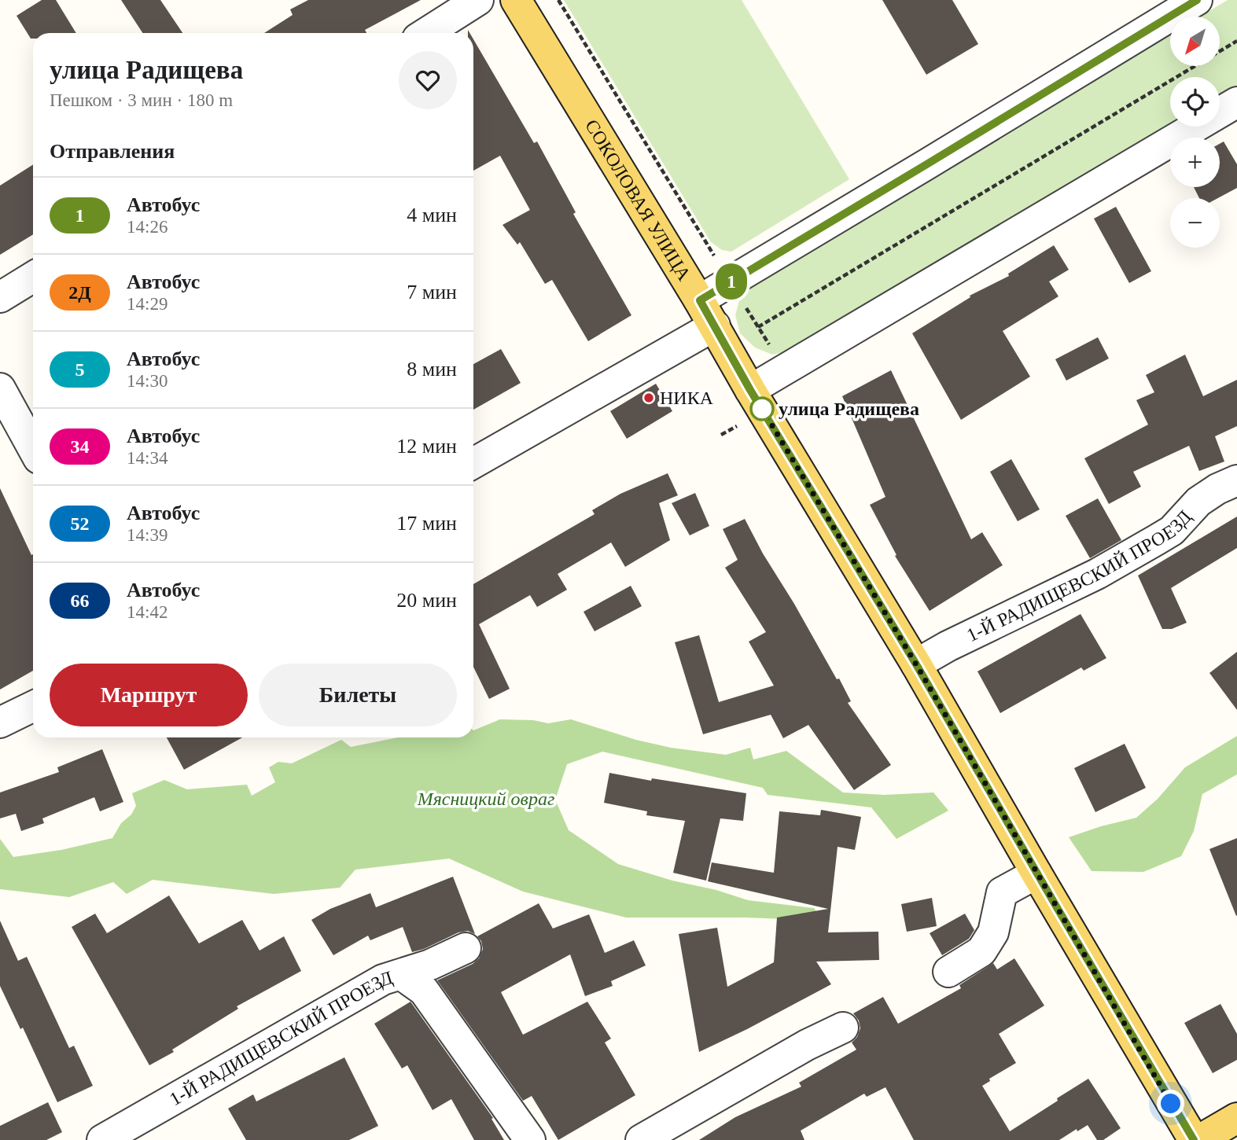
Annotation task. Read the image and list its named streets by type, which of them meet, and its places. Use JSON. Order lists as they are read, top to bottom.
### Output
{
  "streets": {
    "main road": ["СОКОЛОВАЯ УЛИЦА"],
    "street": ["1-Й РАДИЩЕВСКИЙ ПРОЕЗД"]
  },
  "crossings": [
    ["СОКОЛОВАЯ УЛИЦА", "1-Й РАДИЩЕВСКИЙ ПРОЕЗД"]
  ],
  "parks": ["Мясницкий овраг"],
  "places": ["НИКА", "улица Радищева"],
  "lines": ["bus line 1"],
  "north": "bottom left",
  "page": {
    "on_map": "1",
    "map_buttons": ["+", "−"],
    "heading": [
      ["улица Радищева", "Пешком · 3 мин · 180 m"],
      "Отправления"
    ],
    "list": [
      {
        "mark": "1",
        "name": "Автобус",
        "note": "14:26",
        "value": "4 мин"
      },
      {
        "mark": "2Д",
        "name": "Автобус",
        "note": "14:29",
        "value": "7 мин"
      },
      {
        "mark": "5",
        "name": "Автобус",
        "note": "14:30",
        "value": "8 мин"
      },
      {
        "mark": "34",
        "name": "Автобус",
        "note": "14:34",
        "value": "12 мин"
      },
      {
        "mark": "52",
        "name": "Автобус",
        "note": "14:39",
        "value": "17 мин"
      },
      {
        "mark": "66",
        "name": "Автобус",
        "note": "14:42",
        "value": "20 мин"
      }
    ],
    "buttons": ["Маршрут", "Билеты"]
  }
}
